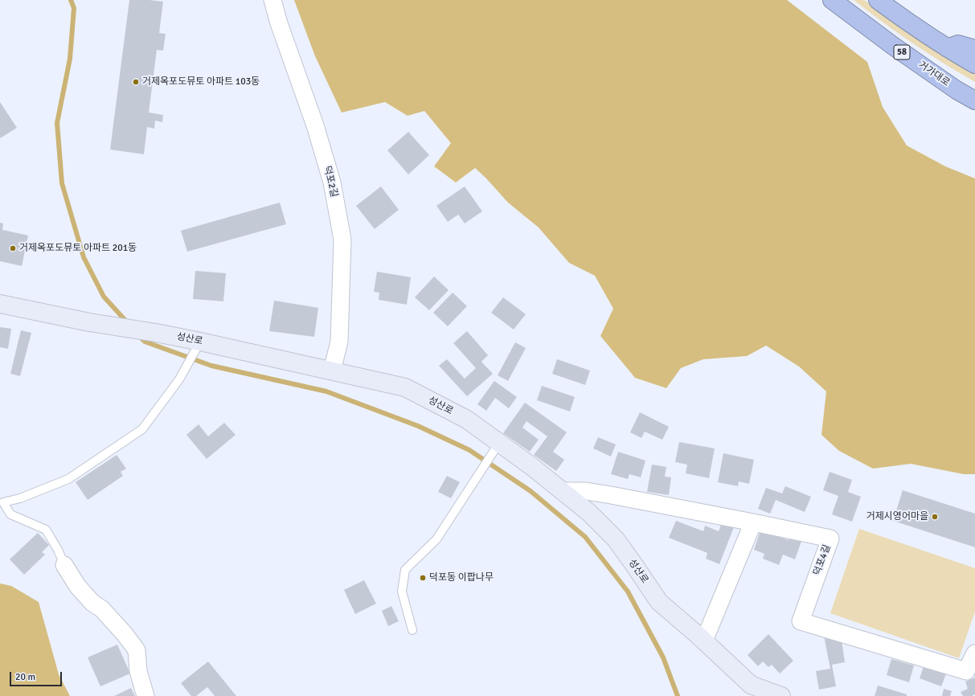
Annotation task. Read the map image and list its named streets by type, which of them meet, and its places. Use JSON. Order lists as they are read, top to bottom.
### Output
{
  "streets": {
    "highway": ["58", "거가대로"],
    "street": ["덕포2길", "성산로", "덕포4길"]
  },
  "crossings": [
    ["덕포2길", "성산로"],
    ["성산로", "덕포4길"]
  ],
  "places": [
    "거제옥포도뮤토 아파트 103동",
    "거제옥포도뮤토 아파트 201동",
    "거제시영어마을",
    "덕포동 이팝나무"
  ],
  "scale_bar": "20 m"
}
